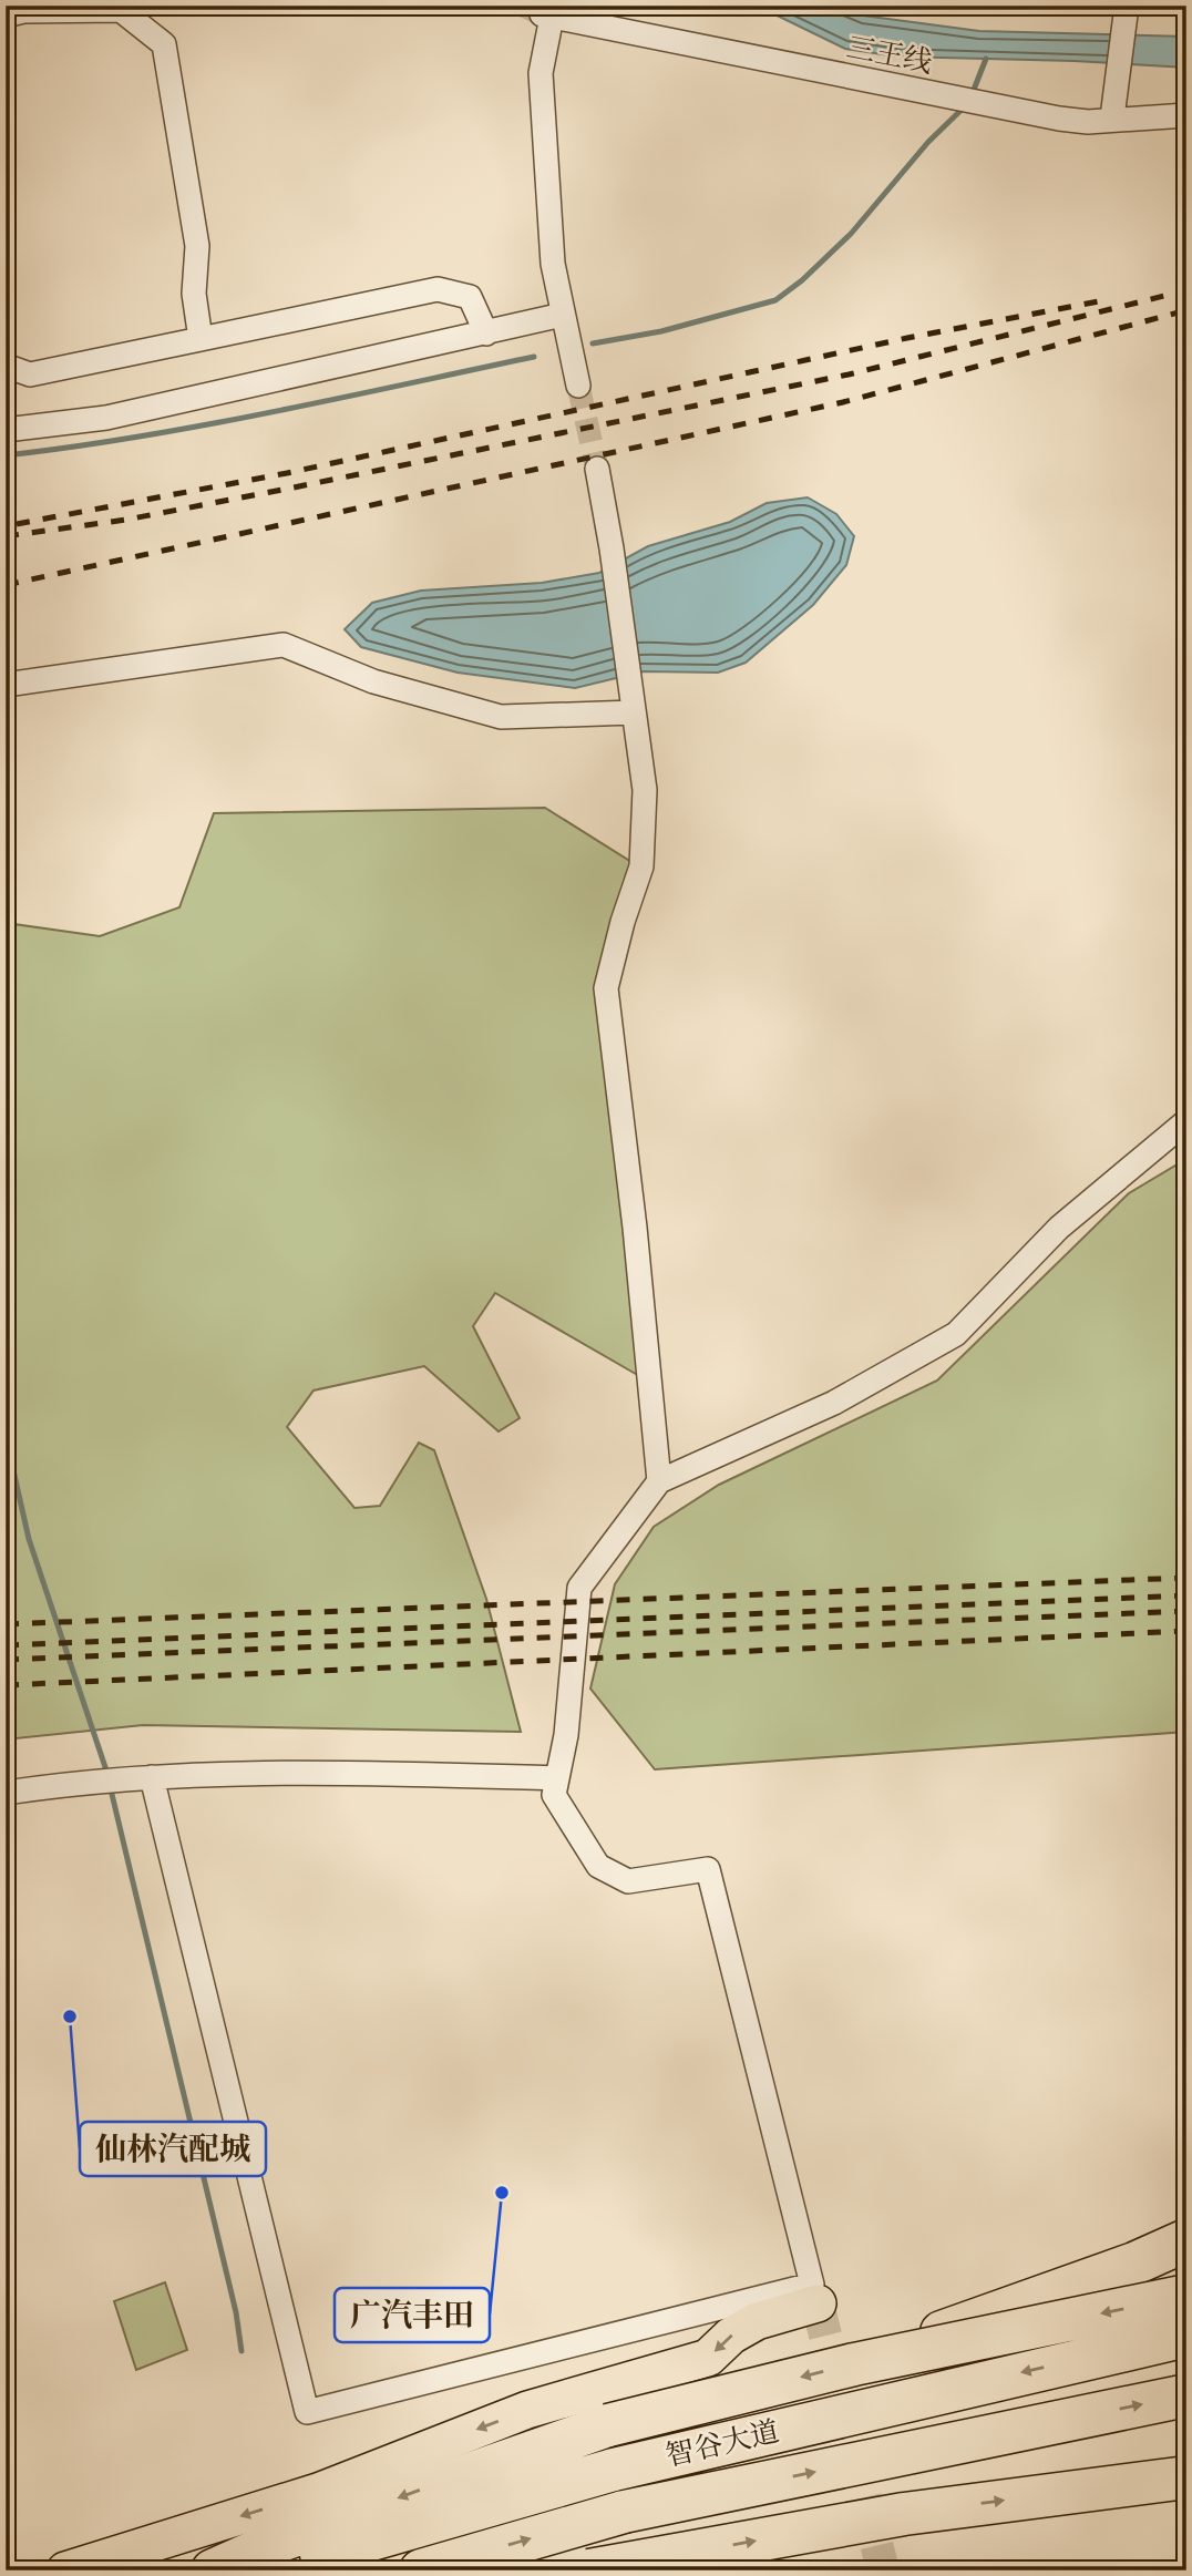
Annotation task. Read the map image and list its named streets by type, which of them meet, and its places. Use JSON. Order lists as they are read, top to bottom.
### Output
{
  "streets": {
    "highway": ["智谷大道"],
    "street": ["三王线"]
  },
  "places": ["仙林汽配城", "广汽丰田"]
}
